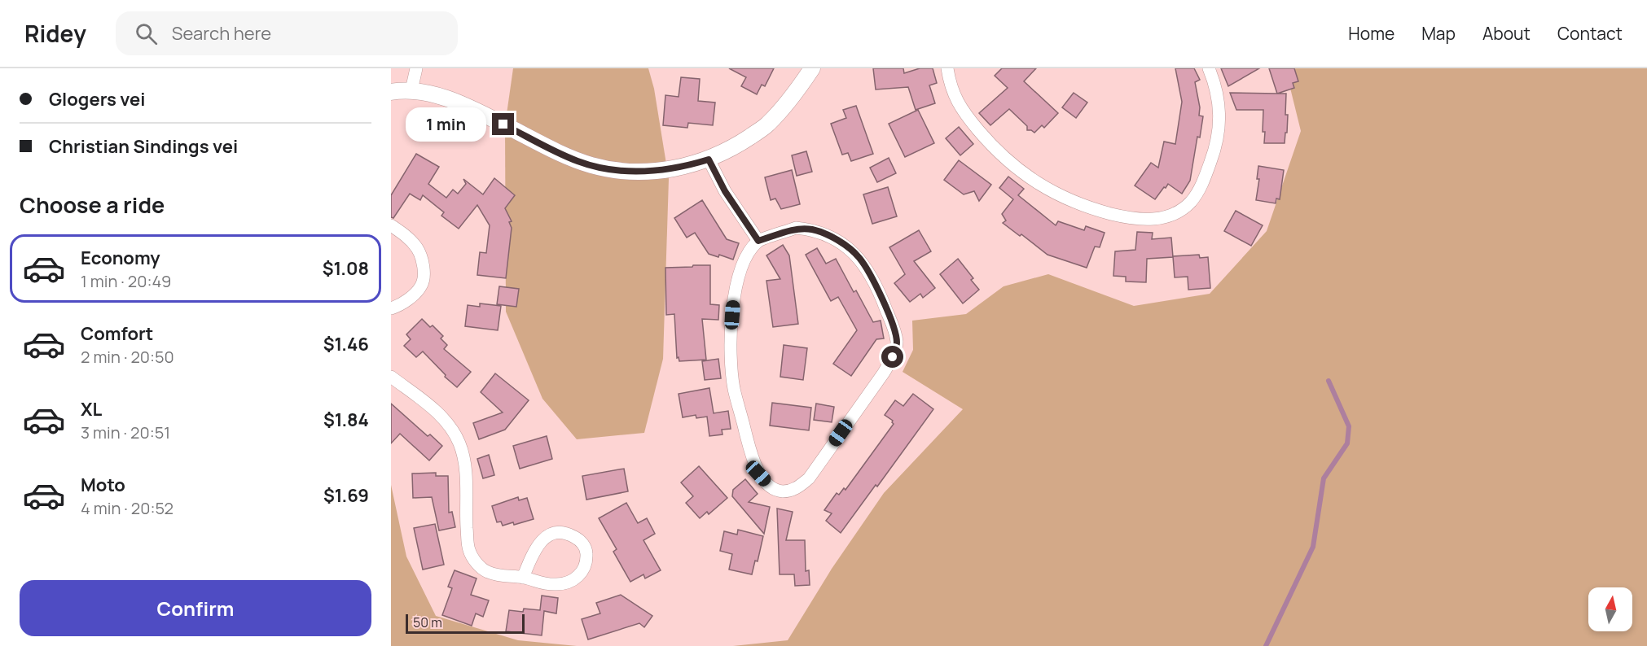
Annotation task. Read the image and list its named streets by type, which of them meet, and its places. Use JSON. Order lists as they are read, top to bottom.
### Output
{
  "scale_bar": "50 m",
  "north": "top",
  "page": {
    "header": "Ridey",
    "search": "Search here",
    "nav": [
      "Home",
      "Map",
      "About",
      "Contact"
    ],
    "banner": ["Glogers vei", "Christian Sindings vei"],
    "bubble": "1 min",
    "heading": "Choose a ride",
    "list": [
      {
        "name": "Economy",
        "note": "1 min · 20:49",
        "value": "$1.08"
      },
      {
        "name": "Comfort",
        "note": "2 min · 20:50",
        "value": "$1.46"
      },
      {
        "name": "XL",
        "note": "3 min · 20:51",
        "value": "$1.84"
      },
      {
        "name": "Moto",
        "note": "4 min · 20:52",
        "value": "$1.69"
      }
    ],
    "buttons": "Confirm",
    "scale": "50 m"
  }
}
